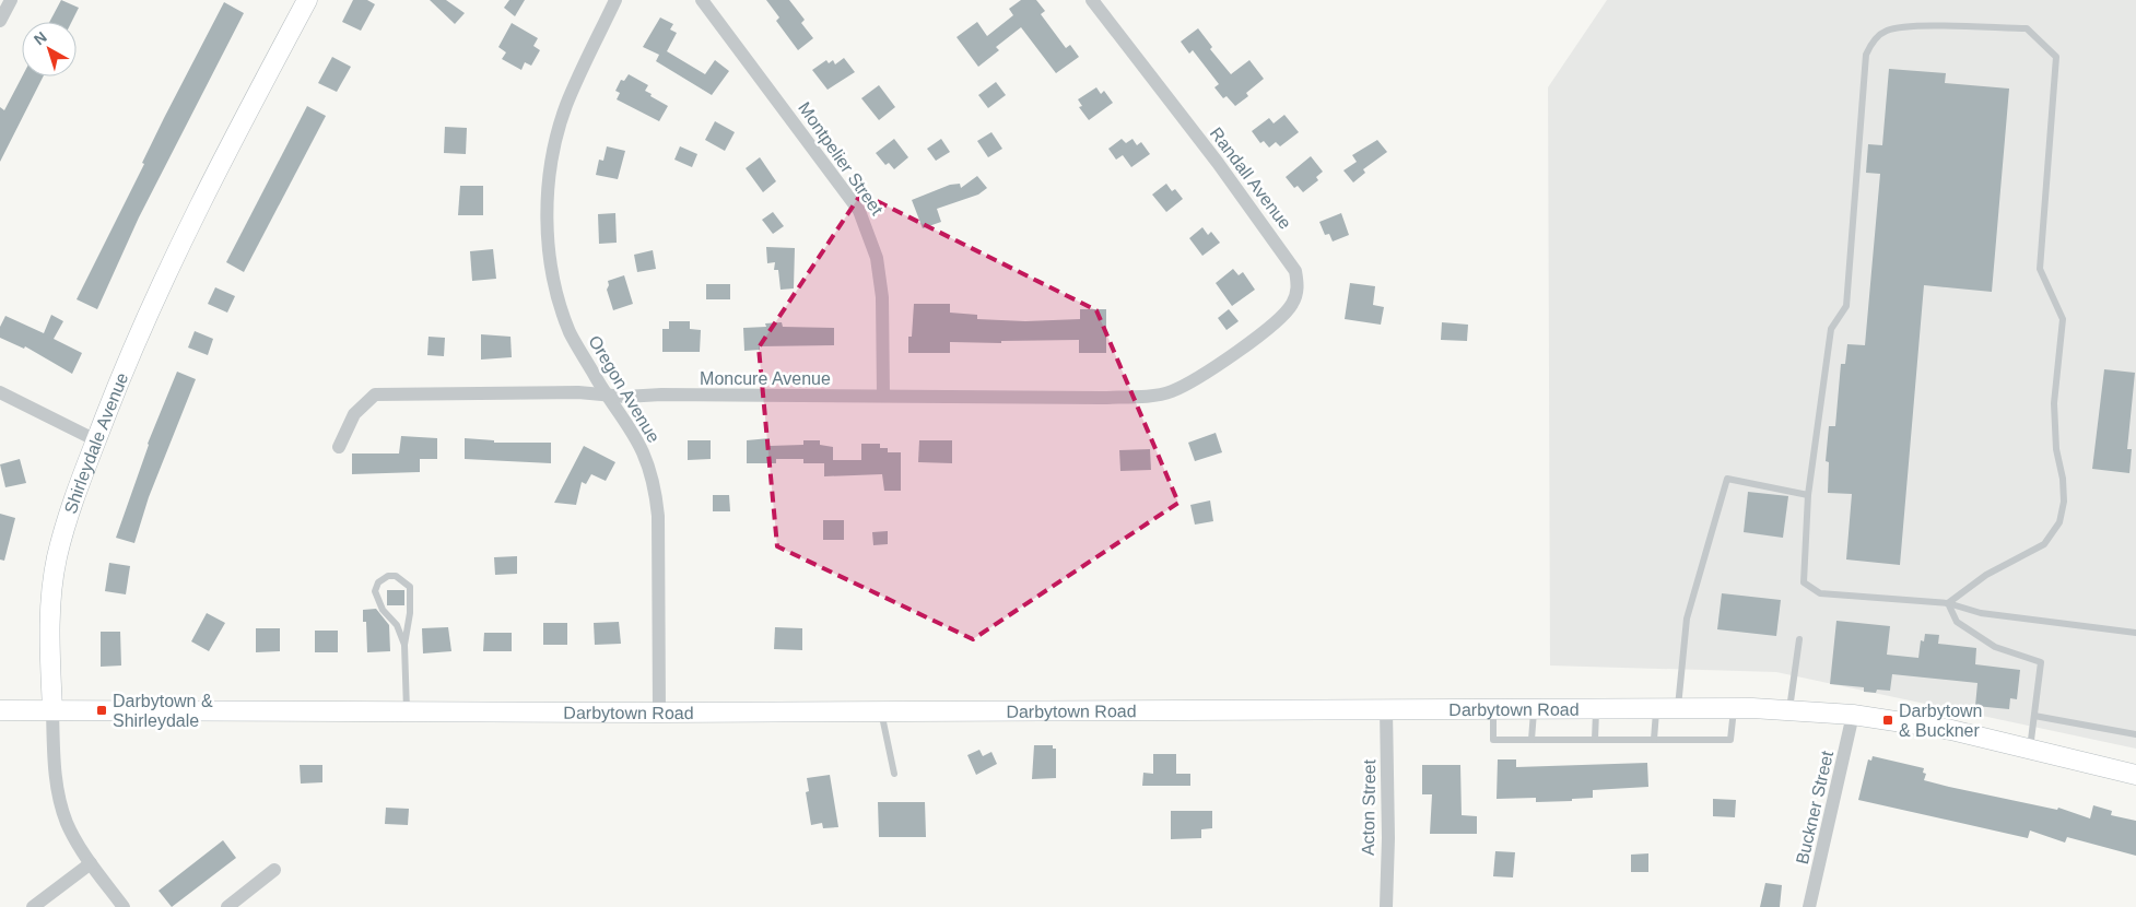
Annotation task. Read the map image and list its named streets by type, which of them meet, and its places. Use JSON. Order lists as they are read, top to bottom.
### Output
{
  "streets": {
    "main road": ["Shirleydale Avenue", "Darbytown Road"],
    "street": [
      "Montpelier Street",
      "Randall Avenue",
      "Moncure Avenue",
      "Oregon Avenue",
      "Acton Street",
      "Buckner Street"
    ]
  },
  "crossings": [
    ["Montpelier Street", "Moncure Avenue"],
    ["Randall Avenue", "Moncure Avenue"],
    ["Moncure Avenue", "Oregon Avenue"],
    ["Oregon Avenue", "Darbytown Road"],
    ["Shirleydale Avenue", "Darbytown Road"],
    ["Darbytown Road", "Acton Street"],
    ["Darbytown Road", "Buckner Street"]
  ],
  "places": {
    "transit": ["Darbytown & Shirleydale", "Darbytown & Buckner"]
  },
  "north": "top left"
}
